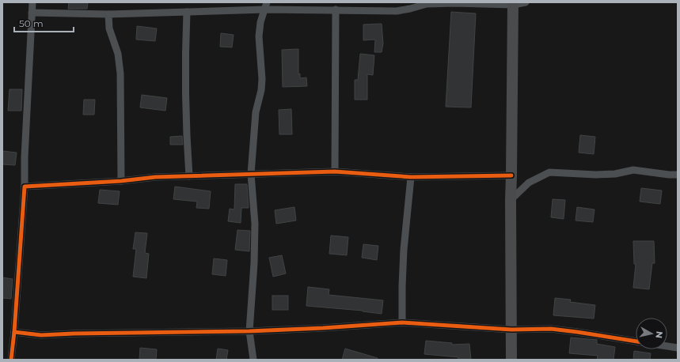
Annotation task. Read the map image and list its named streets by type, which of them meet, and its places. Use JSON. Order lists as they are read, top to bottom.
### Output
{
  "scale_bar": "50 m",
  "north": "right"
}
